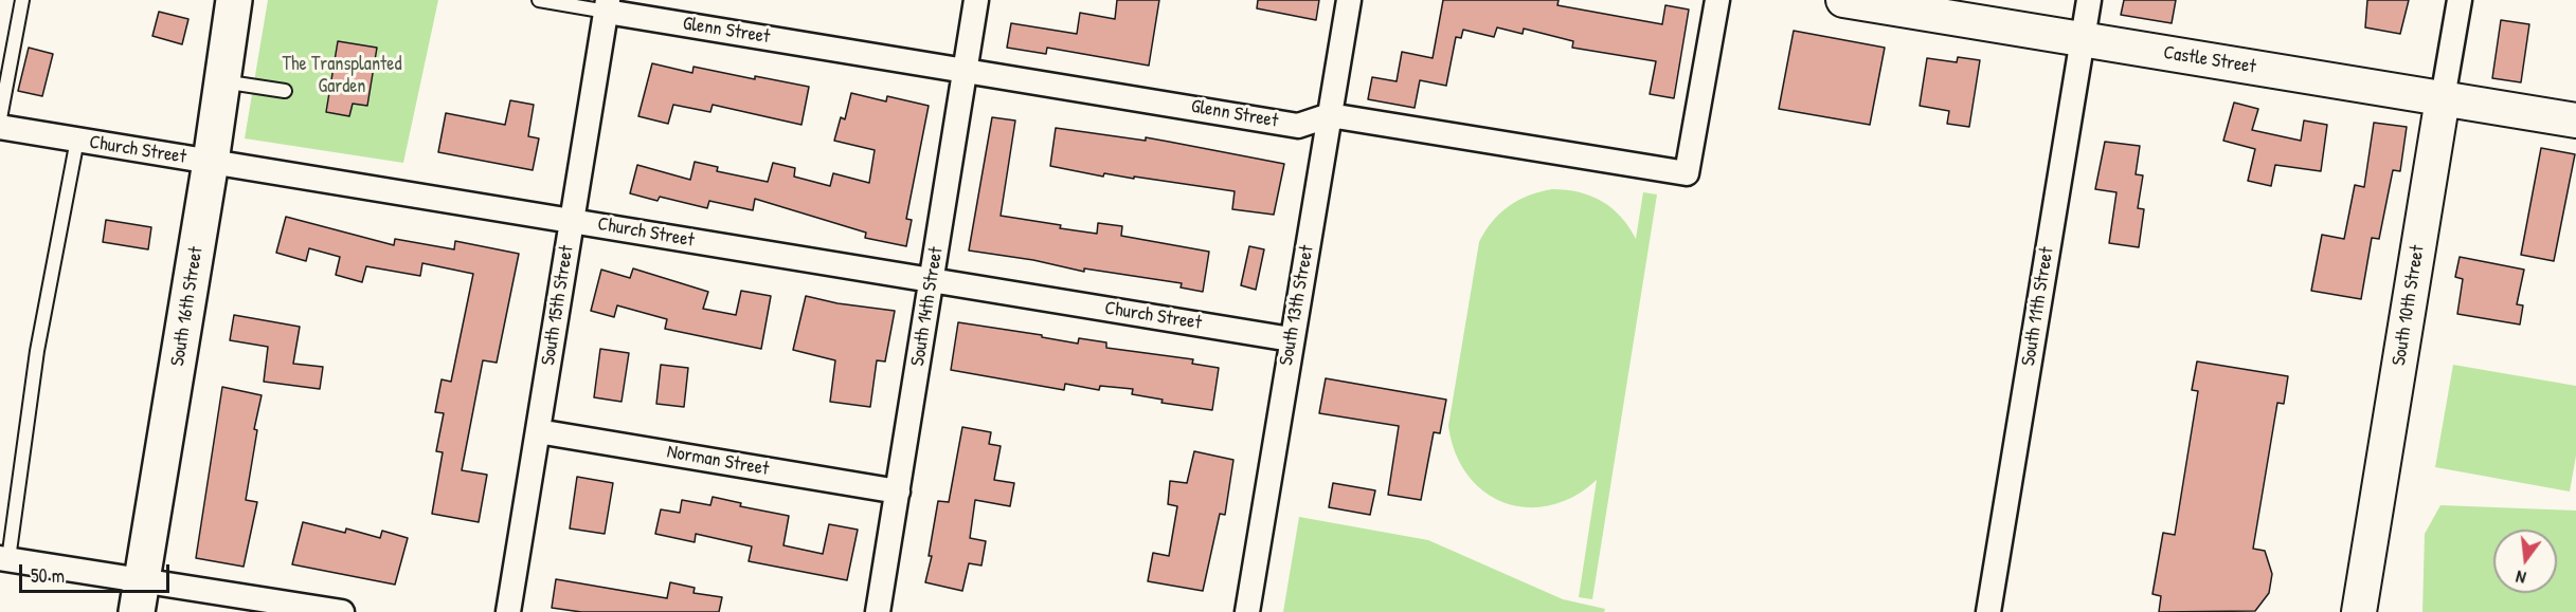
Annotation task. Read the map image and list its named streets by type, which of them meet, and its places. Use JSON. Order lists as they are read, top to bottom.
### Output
{
  "streets": {
    "main road": ["South 16th Street"],
    "street": [
      "Glenn Street",
      "Castle Street",
      "Church Street",
      "South 15th Street",
      "South 13th Street",
      "South 10th Street",
      "South 14th Street",
      "South 11th Street",
      "Norman Street"
    ]
  },
  "crossings": [
    ["Glenn Street", "South 15th Street"],
    ["Glenn Street", "South 13th Street"],
    ["Glenn Street", "South 14th Street"],
    ["Castle Street", "South 10th Street"],
    ["Castle Street", "South 11th Street"],
    ["Church Street", "South 15th Street"],
    ["Church Street", "South 13th Street"],
    ["Church Street", "South 16th Street"],
    ["Church Street", "South 14th Street"],
    ["South 15th Street", "Norman Street"],
    ["South 14th Street", "Norman Street"]
  ],
  "parks": ["The Transplanted Garden"],
  "scale_bar": "50 m",
  "north": "bottom"
}
